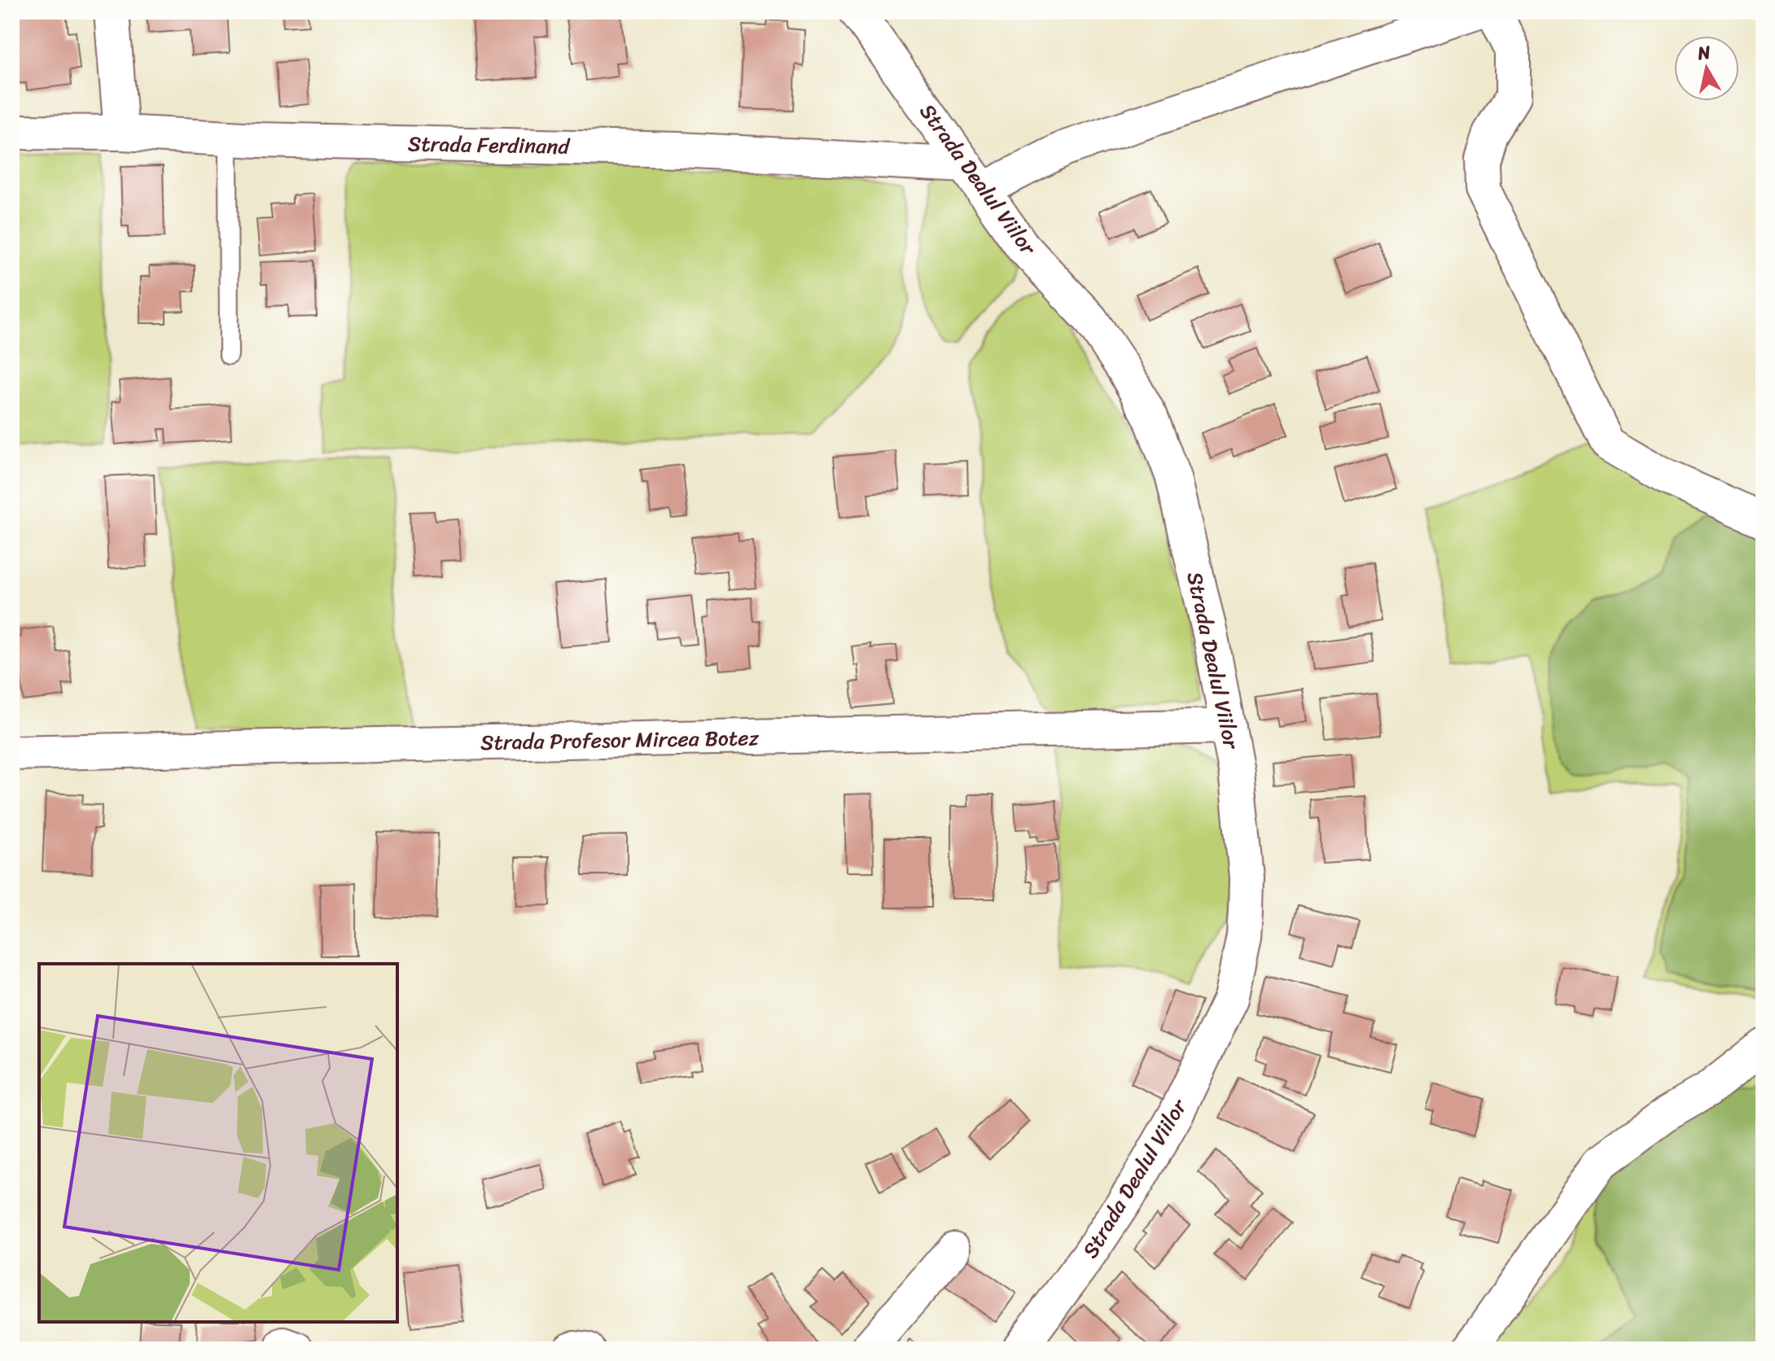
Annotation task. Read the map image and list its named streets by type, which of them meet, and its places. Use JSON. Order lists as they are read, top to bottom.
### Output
{
  "streets": {
    "street": ["Strada Ferdinand", "Strada Dealul Viilor", "Strada Profesor Mircea Botez"]
  },
  "crossings": [
    ["Strada Ferdinand", "Strada Dealul Viilor"],
    ["Strada Dealul Viilor", "Strada Profesor Mircea Botez"]
  ],
  "north": "top"
}
